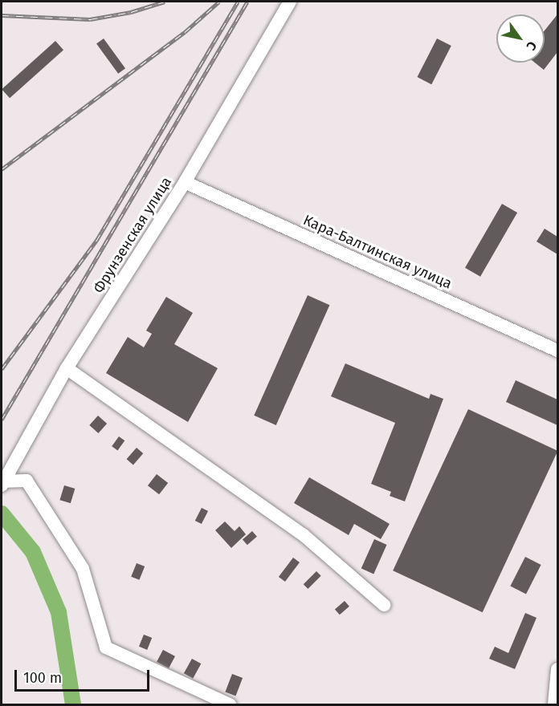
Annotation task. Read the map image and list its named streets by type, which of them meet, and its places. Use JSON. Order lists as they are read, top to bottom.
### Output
{
  "streets": {
    "street": ["Фрунзенская улица", "Кара-Балтинская улица"]
  },
  "crossings": [
    ["Фрунзенская улица", "Кара-Балтинская улица"]
  ],
  "scale_bar": "100 m",
  "north": "bottom right"
}
